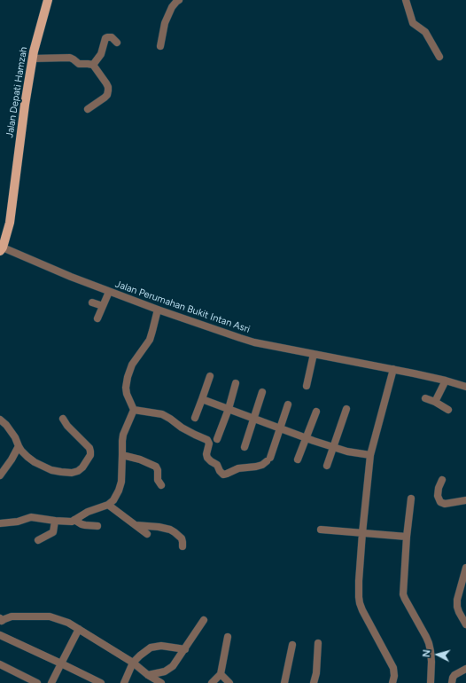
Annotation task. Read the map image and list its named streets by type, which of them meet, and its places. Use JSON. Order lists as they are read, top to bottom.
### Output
{
  "streets": {
    "main road": ["Jalan Depati Hamzah"],
    "street": ["Jalan Perumahan Bukit Intan Asri"]
  },
  "crossings": [
    ["Jalan Depati Hamzah", "Jalan Perumahan Bukit Intan Asri"]
  ],
  "north": "left"
}
